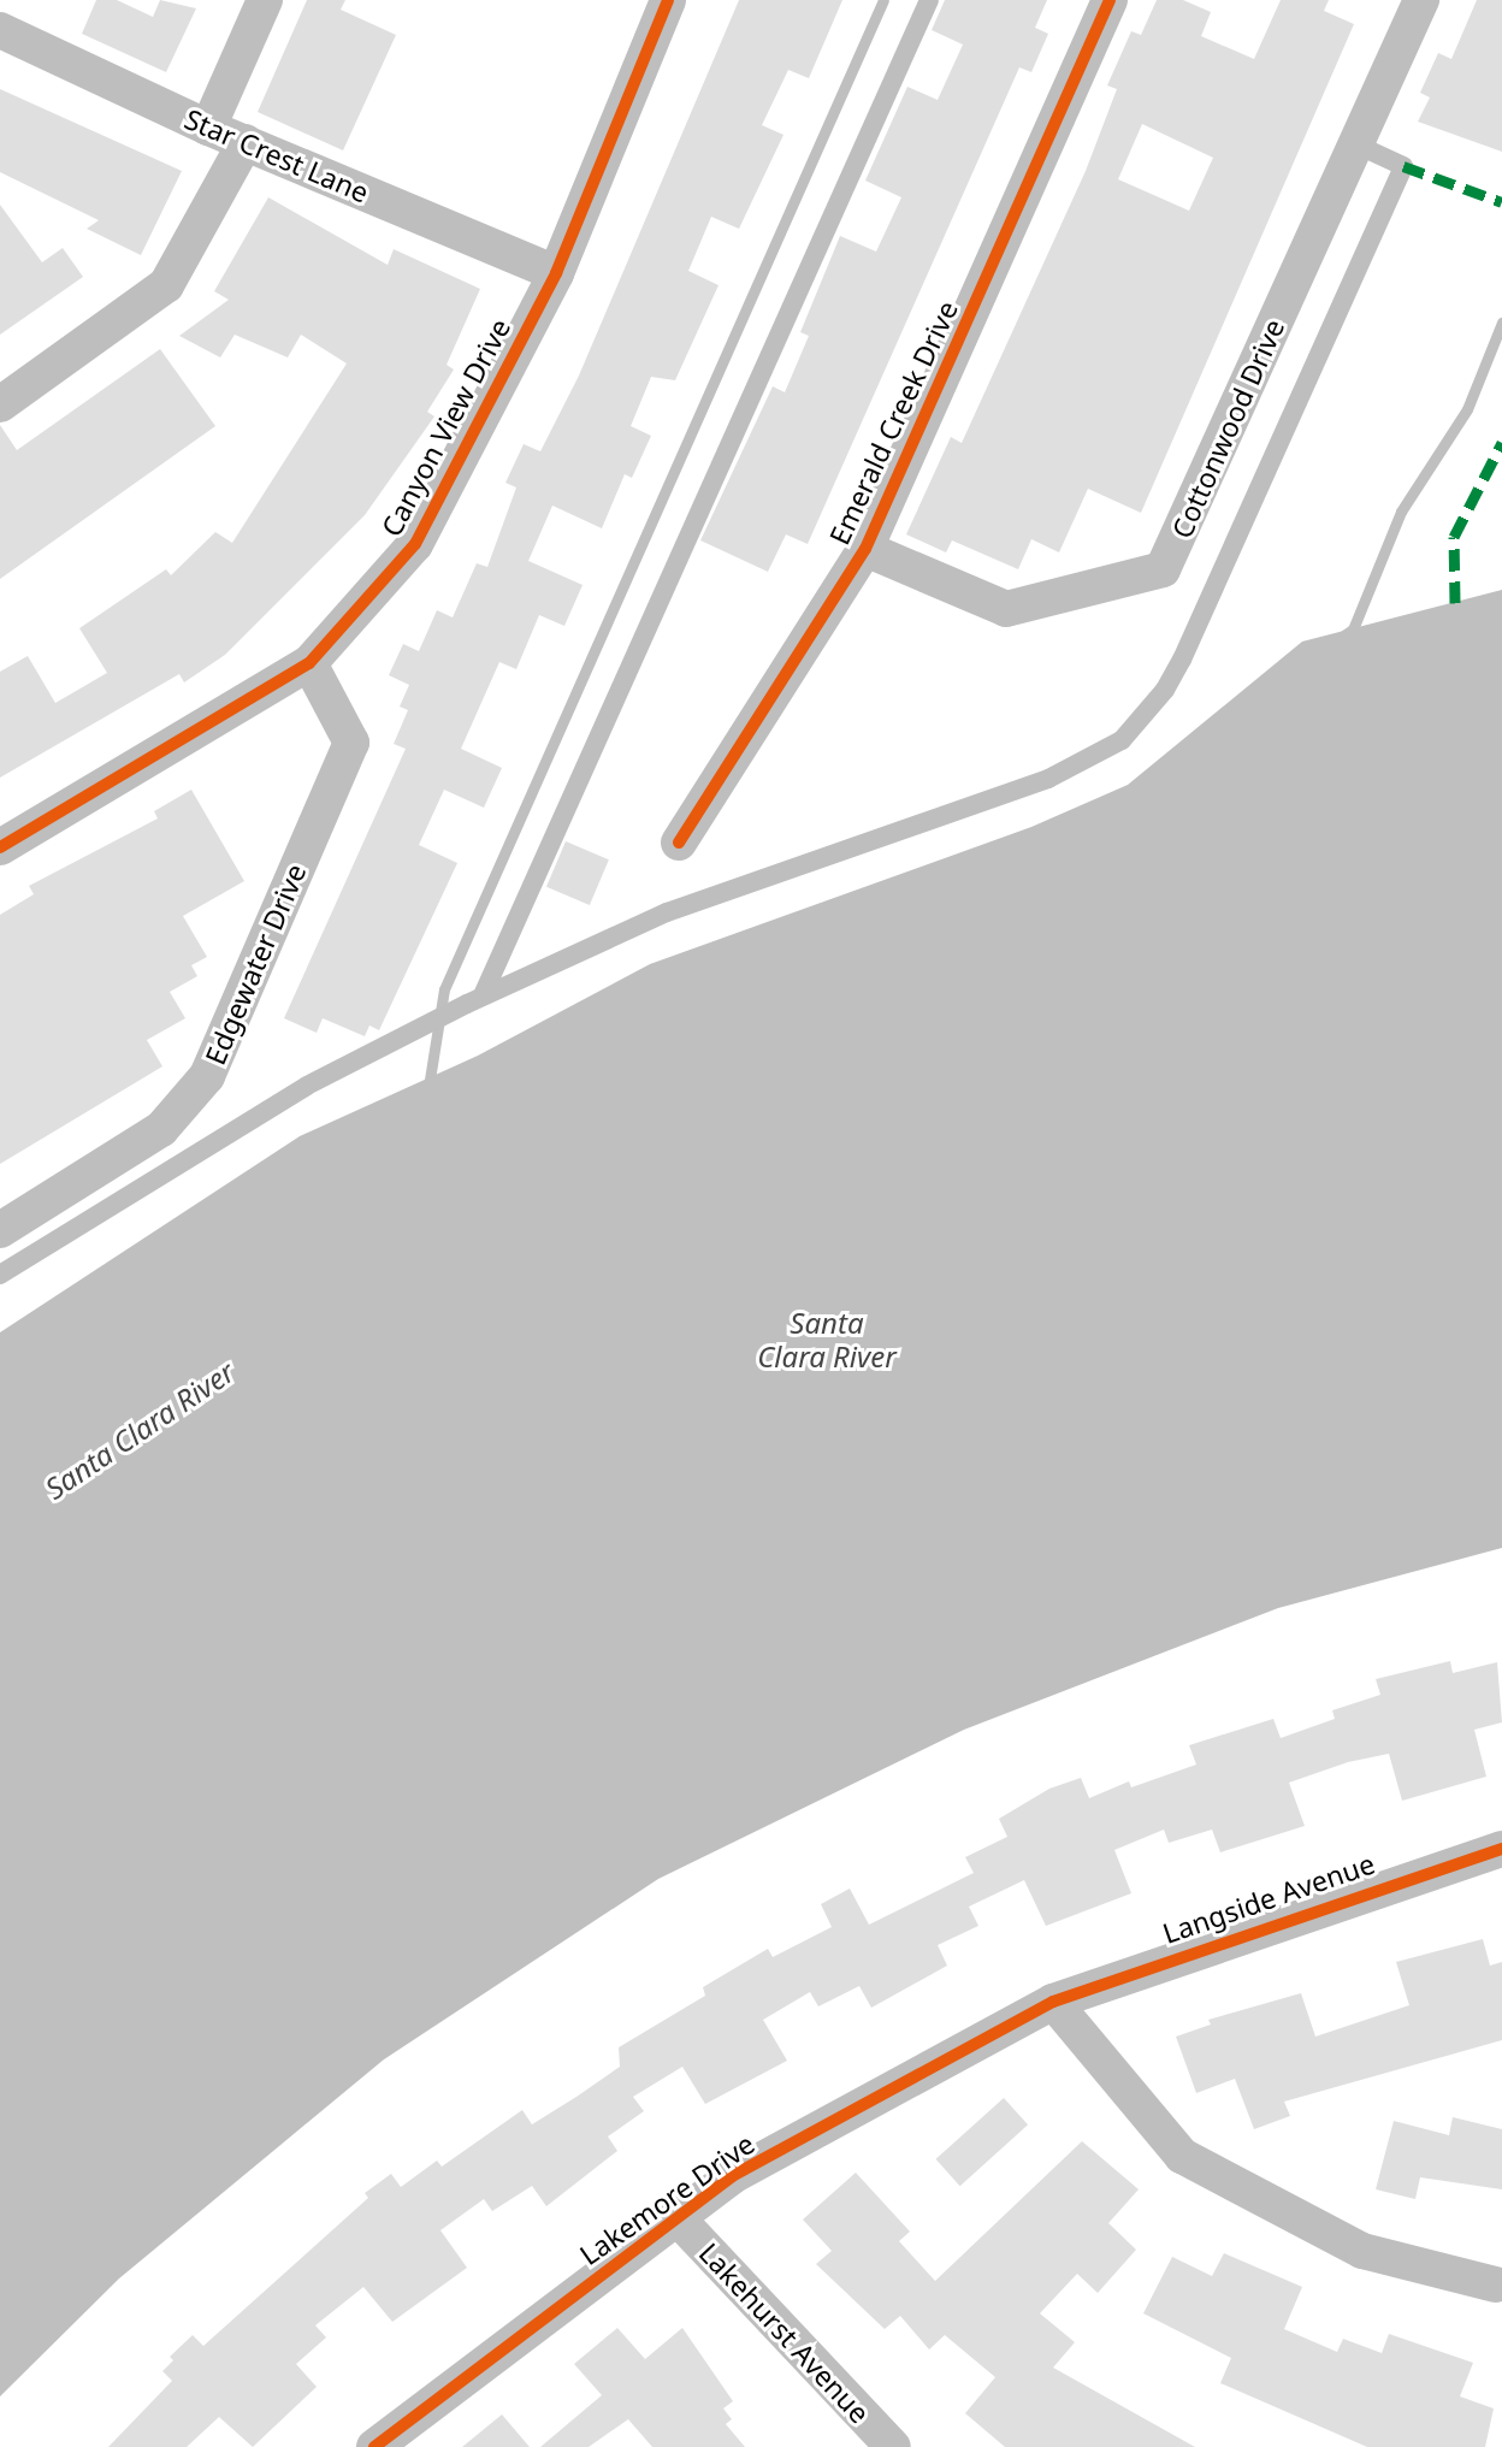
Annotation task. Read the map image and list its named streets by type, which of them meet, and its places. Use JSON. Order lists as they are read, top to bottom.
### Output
{
  "streets": {
    "street": [
      "Star Crest Lane",
      "Emerald Creek Drive",
      "Canyon View Drive",
      "Cottonwood Drive",
      "Edgewater Drive",
      "Langside Avenue",
      "Lakemore Drive",
      "Lakehurst Avenue"
    ]
  },
  "crossings": [
    ["Star Crest Lane", "Canyon View Drive"],
    ["Emerald Creek Drive", "Cottonwood Drive"],
    ["Canyon View Drive", "Edgewater Drive"],
    ["Langside Avenue", "Lakemore Drive"],
    ["Lakemore Drive", "Lakehurst Avenue"]
  ],
  "water": ["Santa Clara River"]
}
